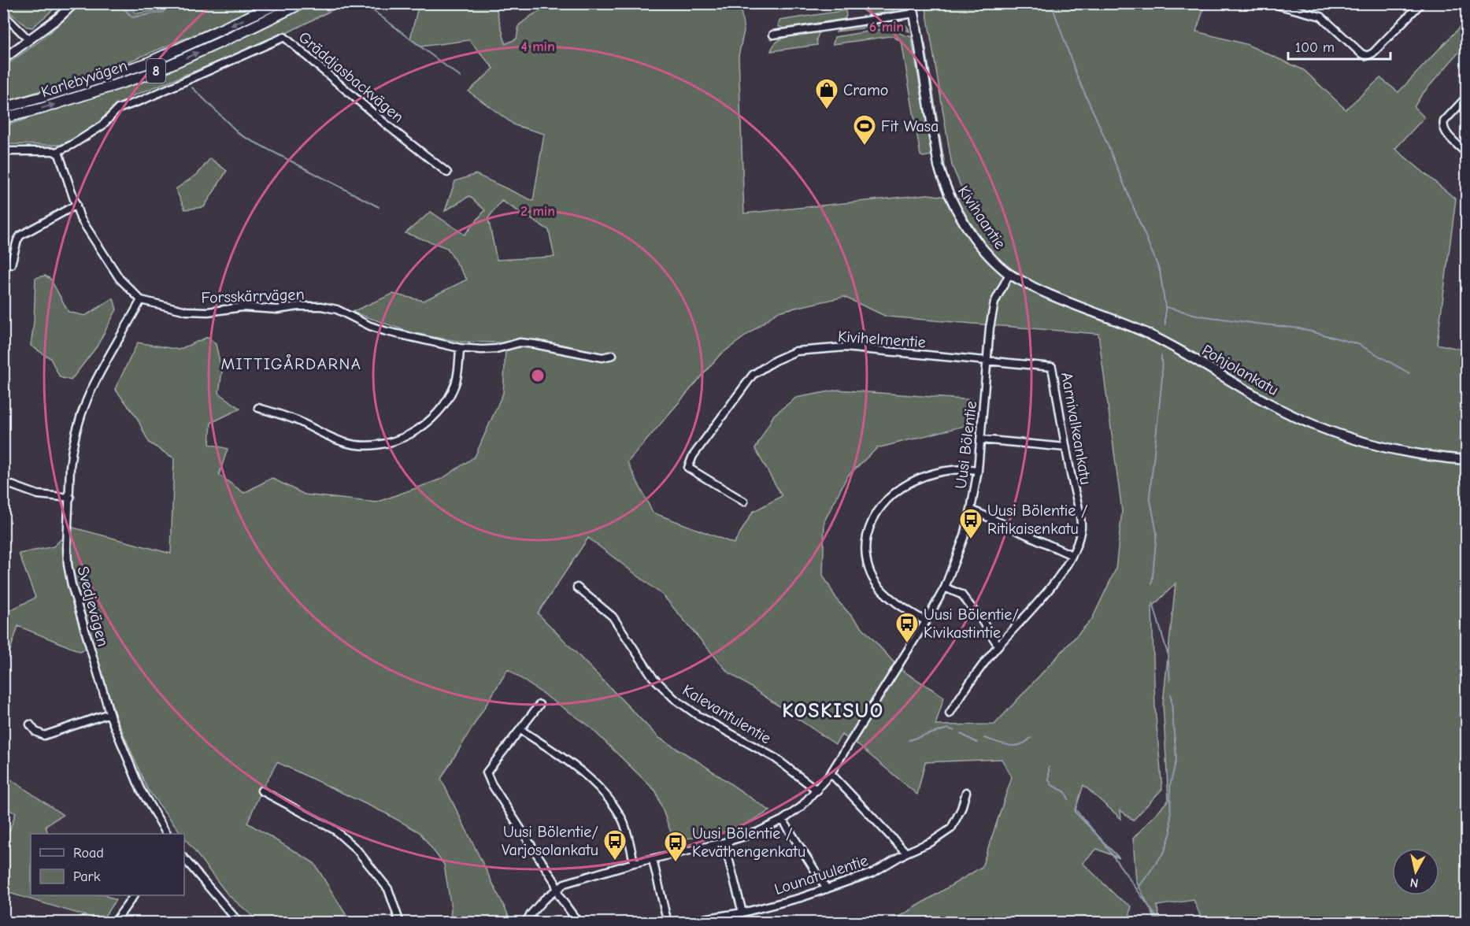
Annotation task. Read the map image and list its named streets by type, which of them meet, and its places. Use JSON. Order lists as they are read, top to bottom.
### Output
{
  "streets": {
    "highway": ["8", "Karlebyvägen"],
    "main road": ["Kivihaantie", "Pohjolankatu"],
    "street": [
      "Gräddjasbackvägen",
      "Forsskärrvägen",
      "Kivihelmentie",
      "Aarnivalkeankatu",
      "Uusi Bölentie",
      "Svedjevägen",
      "Kalevantulentie",
      "Lounatuulentie"
    ]
  },
  "crossings": [
    ["Kivihaantie", "Pohjolankatu"],
    ["Kivihaantie", "Uusi Bölentie"],
    ["Forsskärrvägen", "Svedjevägen"],
    ["Kivihelmentie", "Aarnivalkeankatu"],
    ["Kivihelmentie", "Uusi Bölentie"],
    ["Pohjolankatu", "Uusi Bölentie"],
    ["Aarnivalkeankatu", "Uusi Bölentie"],
    ["Uusi Bölentie", "Kalevantulentie"]
  ],
  "districts": ["MITTIGÅRDARNA", "KOSKISUO"],
  "places": {
    "shop": ["Cramo"],
    "sports": ["Fit Wasa"],
    "bus stop": [
      "Uusi Bölentie / Ritikaisenkatu",
      "Uusi Bölentie/ Kivikastintie",
      "Uusi Bölentie/ Varjosolankatu",
      "Uusi Bölentie / Keväthengenkatu"
    ]
  },
  "legend": ["Road", "Park"],
  "scale_bar": "100 m",
  "north": "bottom",
  "rings": ["6 min", "4 min", "2 min"]
}
